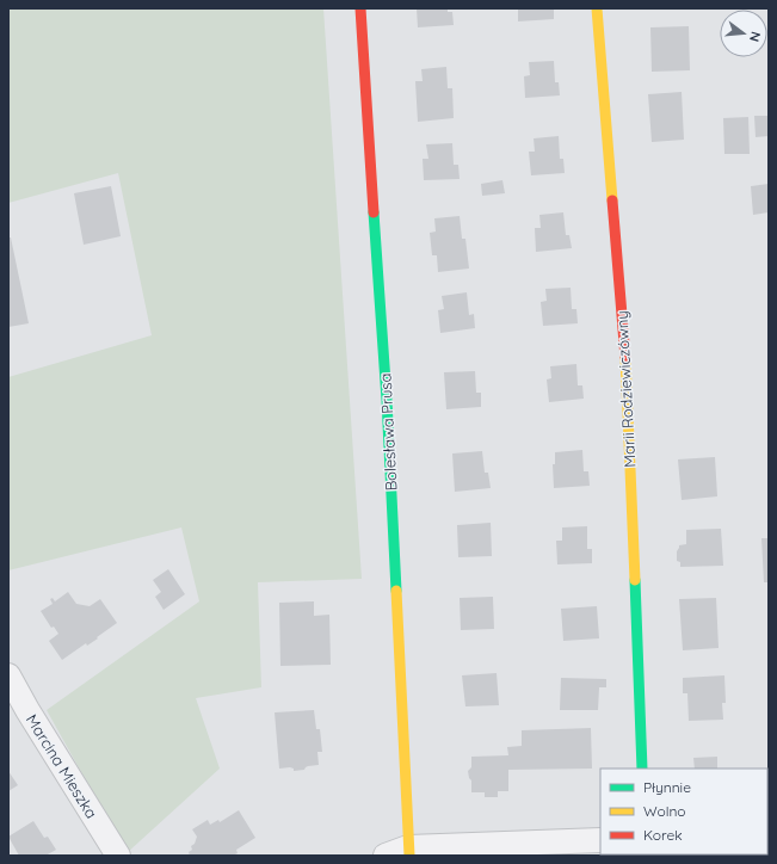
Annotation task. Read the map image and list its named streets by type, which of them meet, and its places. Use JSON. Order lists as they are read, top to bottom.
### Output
{
  "streets": {
    "street": ["Marii Rodziewiczówny", "Bolesława Prusa", "Marcina Mieszka"]
  },
  "legend": ["Płynnie", "Wolno", "Korek"],
  "north": "right"
}
